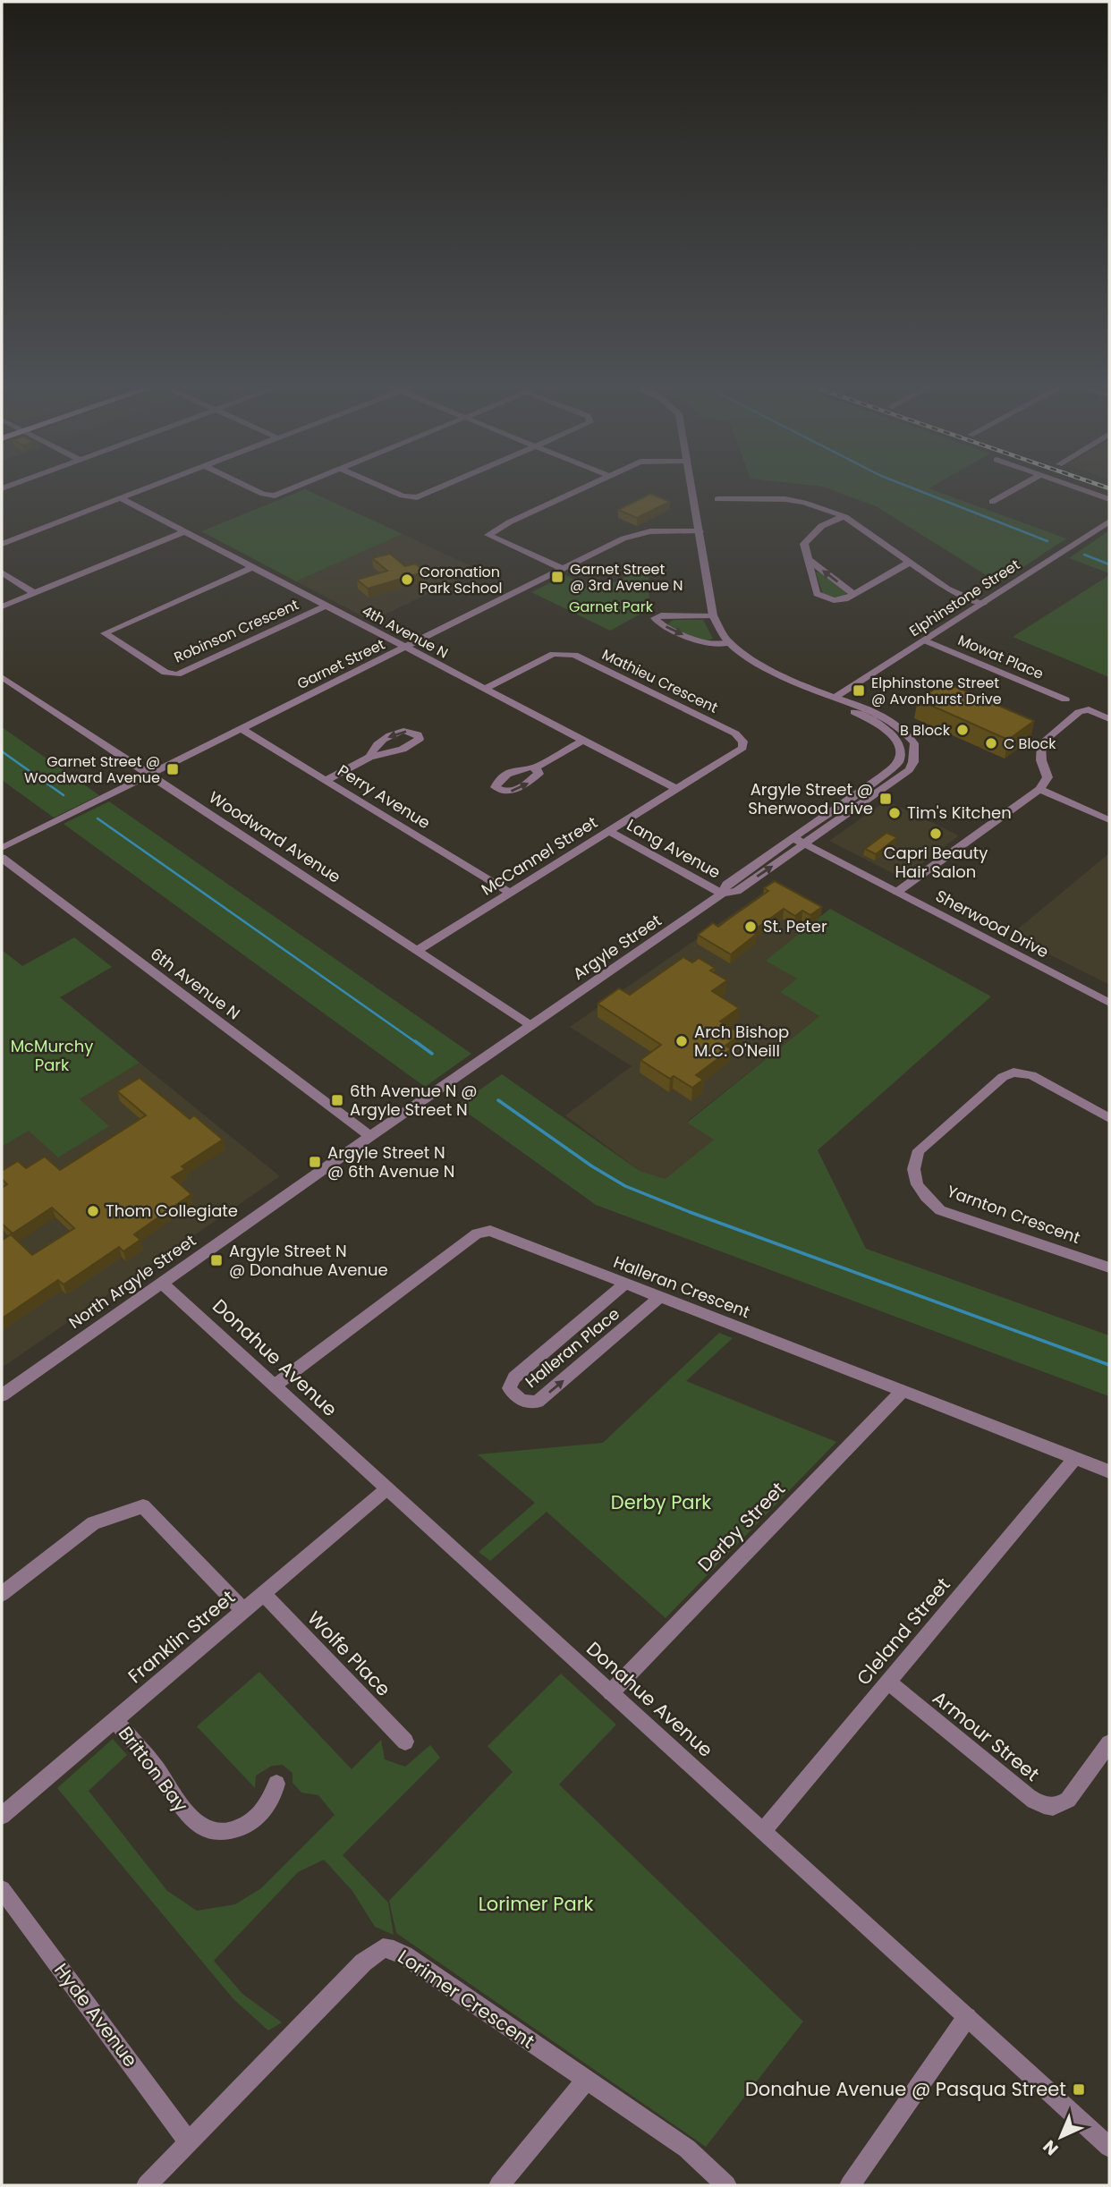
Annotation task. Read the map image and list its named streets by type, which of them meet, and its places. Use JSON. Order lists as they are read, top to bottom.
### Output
{
  "streets": {
    "street": [
      "Elphinstone Street",
      "Robinson Crescent",
      "4th Avenue N",
      "Mowat Place",
      "Garnet Street",
      "Mathieu Crescent",
      "Perry Avenue",
      "Woodward Avenue",
      "Lang Avenue",
      "McCannel Street",
      "Sherwood Drive",
      "Argyle Street",
      "6th Avenue N",
      "Yarnton Crescent",
      "North Argyle Street",
      "Halleran Crescent",
      "Halleran Place",
      "Donahue Avenue",
      "Derby Street",
      "Cleland Street",
      "Franklin Street",
      "Wolfe Place",
      "Armour Street",
      "Britton Bay",
      "Lorimer Crescent",
      "Hyde Avenue"
    ]
  },
  "crossings": [
    ["Elphinstone Street", "Mowat Place"],
    ["Elphinstone Street", "Argyle Street"],
    ["Robinson Crescent", "4th Avenue N"],
    ["4th Avenue N", "Garnet Street"],
    ["4th Avenue N", "Mathieu Crescent"],
    ["4th Avenue N", "McCannel Street"],
    ["Garnet Street", "Perry Avenue"],
    ["Garnet Street", "Woodward Avenue"],
    ["Mathieu Crescent", "McCannel Street"],
    ["Perry Avenue", "McCannel Street"],
    ["Woodward Avenue", "McCannel Street"],
    ["Woodward Avenue", "Argyle Street"],
    ["Woodward Avenue", "North Argyle Street"],
    ["Lang Avenue", "McCannel Street"],
    ["Lang Avenue", "Argyle Street"],
    ["Sherwood Drive", "Argyle Street"],
    ["Argyle Street", "North Argyle Street"],
    ["6th Avenue N", "North Argyle Street"],
    ["North Argyle Street", "Donahue Avenue"],
    ["Halleran Crescent", "Halleran Place"],
    ["Halleran Crescent", "Donahue Avenue"],
    ["Halleran Crescent", "Derby Street"],
    ["Halleran Crescent", "Cleland Street"],
    ["Donahue Avenue", "Derby Street"],
    ["Donahue Avenue", "Cleland Street"],
    ["Donahue Avenue", "Franklin Street"],
    ["Cleland Street", "Armour Street"],
    ["Franklin Street", "Wolfe Place"],
    ["Franklin Street", "Britton Bay"],
    ["Lorimer Crescent", "Hyde Avenue"]
  ],
  "parks": [
    "Garnet Park",
    "McMurchy Park",
    "Derby Park",
    "Lorimer Park"
  ],
  "places": {
    "transit": [
      "Garnet Street @ 3rd Avenue N",
      "Elphinstone Street @ Avonhurst Drive",
      "Garnet Street @ Woodward Avenue",
      "Argyle Street @ Sherwood Drive",
      "6th Avenue N @ Argyle Street N",
      "Argyle Street N @ 6th Avenue N",
      "Argyle Street N @ Donahue Avenue",
      "Donahue Avenue @ Pasqua Street"
    ],
    "other": [
      "Coronation Park School",
      "B Block",
      "C Block",
      "Tim's Kitchen",
      "Capri Beauty Hair Salon",
      "St. Peter",
      "Arch Bishop M.C. O'Neill",
      "Thom Collegiate"
    ]
  },
  "north": "bottom left"
}
